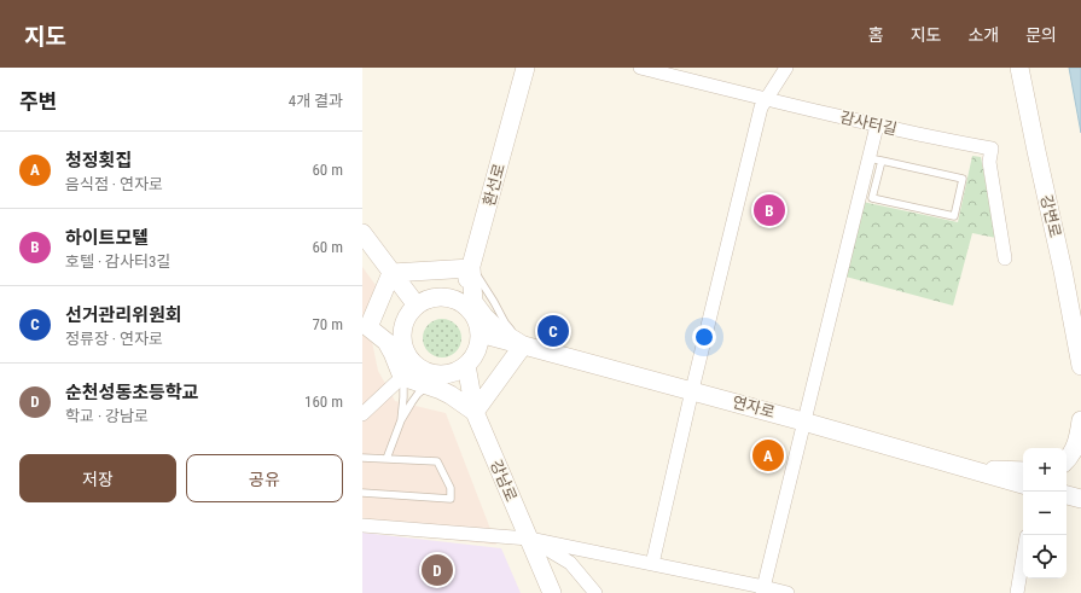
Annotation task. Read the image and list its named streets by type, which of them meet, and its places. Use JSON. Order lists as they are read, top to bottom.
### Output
{
  "streets": {
    "main road": [
      "환선로",
      "강변로",
      "연자로",
      "강남로"
    ],
    "street": ["감사터길"]
  },
  "crossings": [
    ["환선로", "연자로"],
    ["환선로", "강남로"],
    ["연자로", "강남로"]
  ],
  "page": {
    "header": "지도",
    "nav": [
      "홈",
      "지도",
      "소개",
      "문의"
    ],
    "heading": ["주변", "4개 결과"],
    "list": [
      {
        "mark": "A",
        "name": "청정횟집",
        "note": "음식점 · 연자로",
        "value": "60 m"
      },
      {
        "mark": "B",
        "name": "하이트모텔",
        "note": "호텔 · 감사터3길",
        "value": "60 m"
      },
      {
        "mark": "C",
        "name": "선거관리위원회",
        "note": "정류장 · 연자로",
        "value": "70 m"
      },
      {
        "mark": "D",
        "name": "순천성동초등학교",
        "note": "학교 · 강남로",
        "value": "160 m"
      }
    ],
    "pins": [
      "B",
      "C",
      "A",
      "D"
    ],
    "buttons": ["저장", "공유"],
    "map_buttons": ["+", "−"]
  }
}
